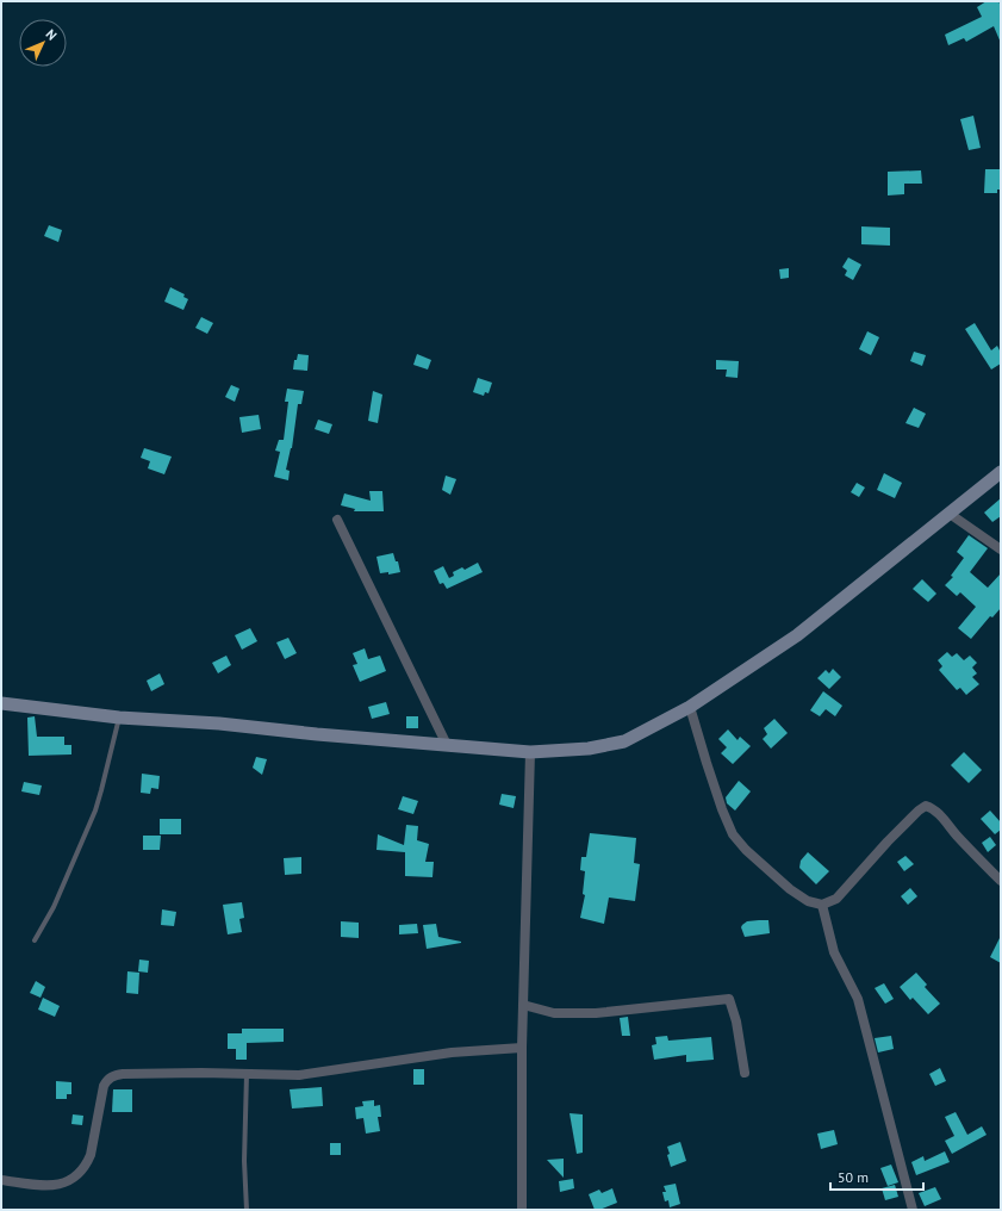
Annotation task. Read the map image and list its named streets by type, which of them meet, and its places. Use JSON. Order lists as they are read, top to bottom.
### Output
{
  "scale_bar": "50 m",
  "north": "top right"
}
